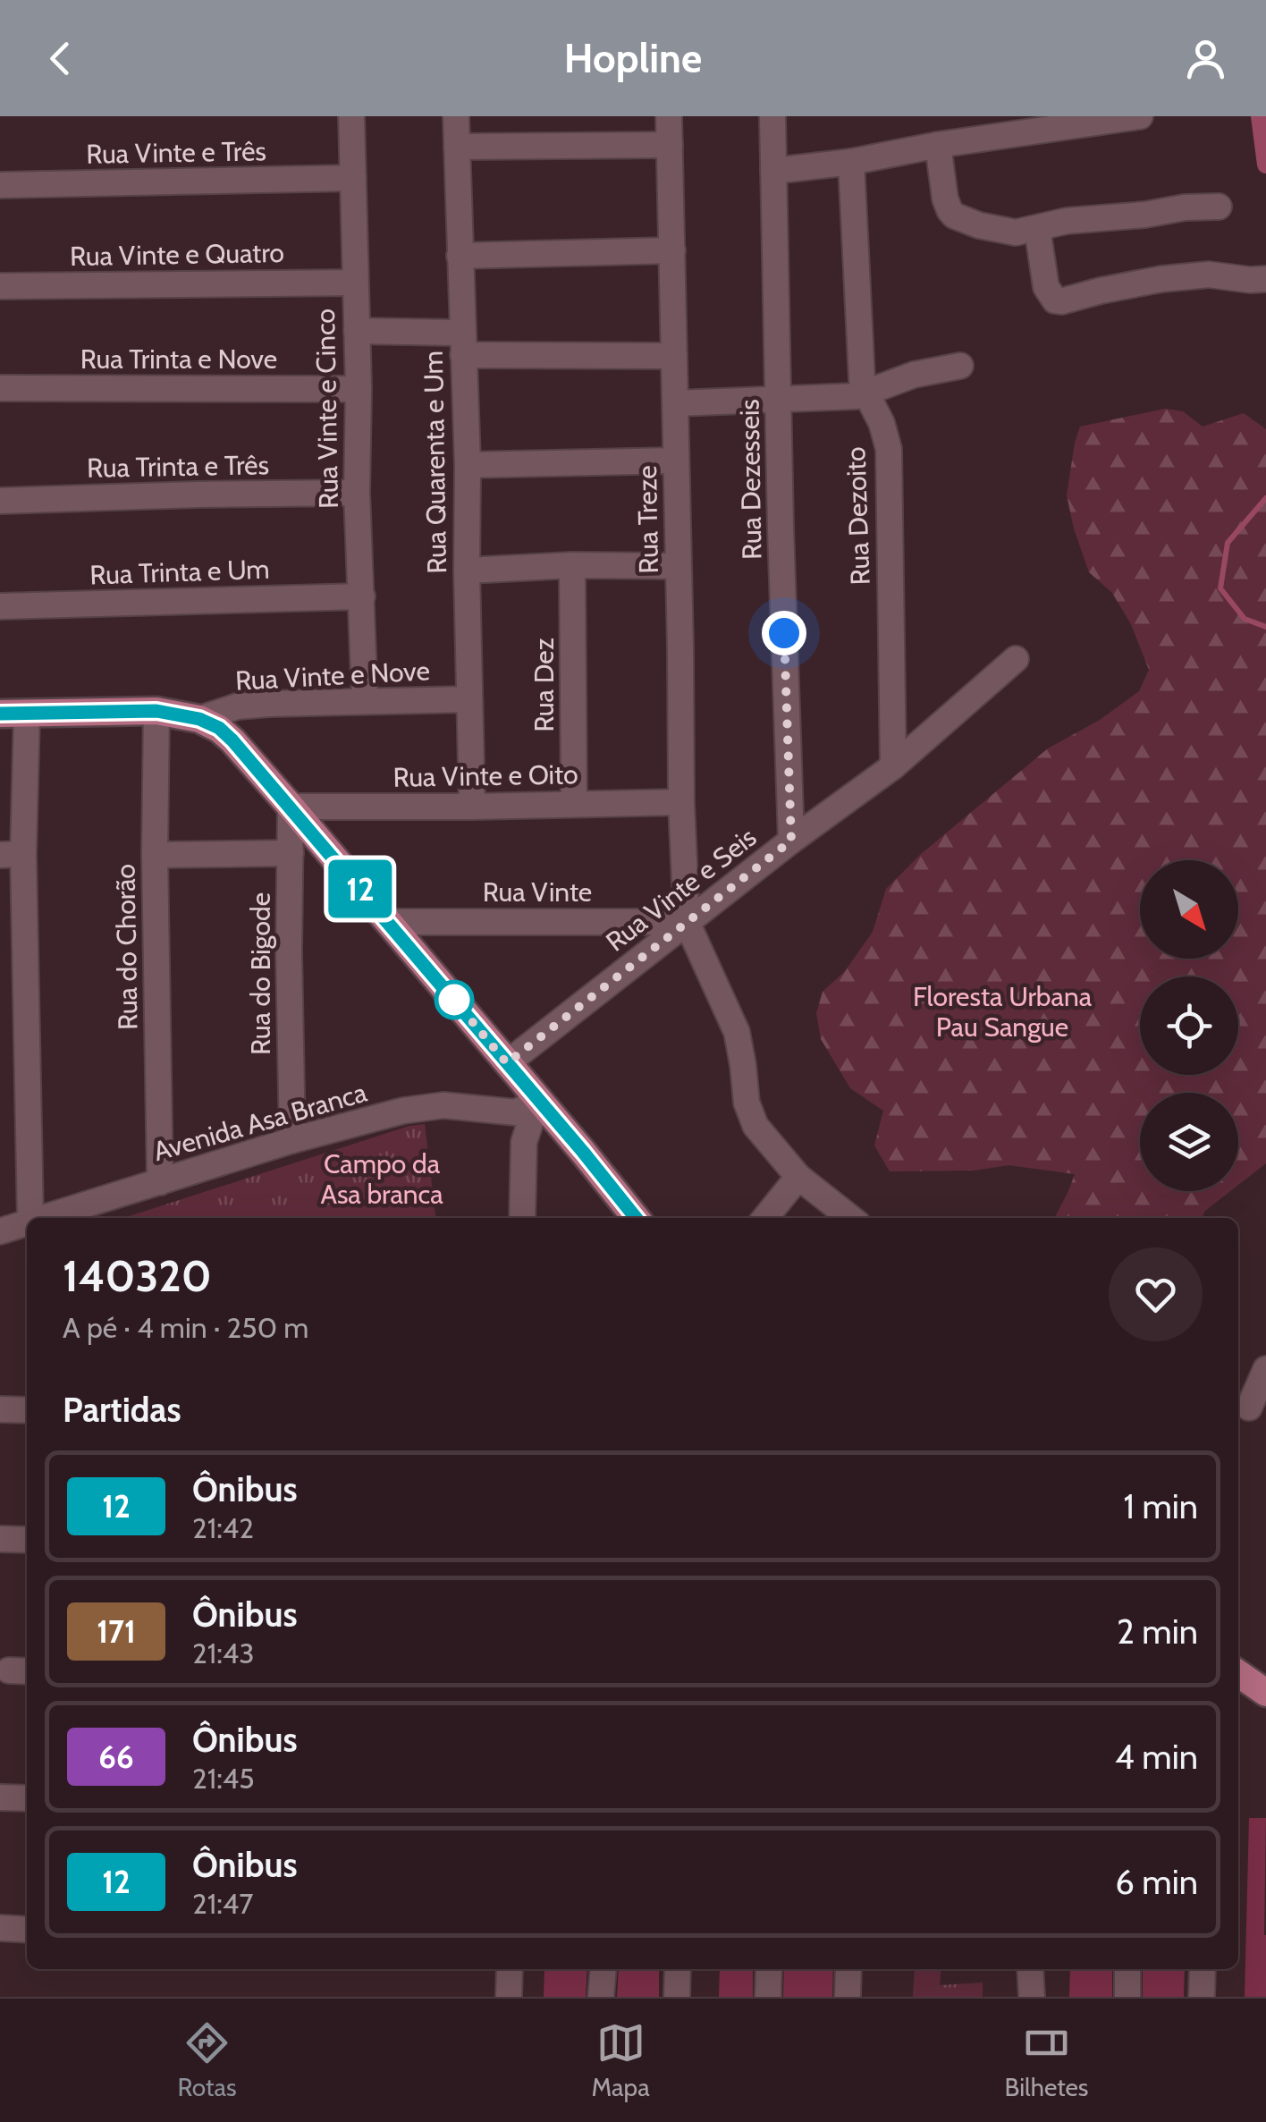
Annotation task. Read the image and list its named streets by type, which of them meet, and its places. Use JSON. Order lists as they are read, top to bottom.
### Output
{
  "streets": {
    "street": [
      "Rua Vinte e Três",
      "Rua Vinte e Quatro",
      "Rua Trinta e Nove",
      "Rua Vinte e Cinco",
      "Rua Quarenta e Um",
      "Rua Trinta e Três",
      "Rua Dezesseis",
      "Rua Dezoito",
      "Rua Treze",
      "Rua Trinta e Um",
      "Rua Vinte e Nove",
      "Rua Dez",
      "Rua Vinte e Oito",
      "Rua Vinte e Seis",
      "Rua Vinte",
      "Rua do Chorão",
      "Rua do Bigode",
      "Avenida Asa Branca"
    ]
  },
  "crossings": [
    ["Rua Vinte e Três", "Rua Vinte e Cinco"],
    ["Rua Vinte e Quatro", "Rua Vinte e Cinco"],
    ["Rua Trinta e Nove", "Rua Vinte e Cinco"],
    ["Rua Vinte e Cinco", "Rua Trinta e Três"],
    ["Rua Vinte e Cinco", "Rua Trinta e Um"],
    ["Rua Vinte e Cinco", "Rua Vinte e Nove"],
    ["Rua Quarenta e Um", "Rua Vinte e Nove"],
    ["Rua Quarenta e Um", "Rua Vinte e Oito"],
    ["Rua Dezesseis", "Rua Vinte e Seis"],
    ["Rua Dezoito", "Rua Vinte e Seis"],
    ["Rua Treze", "Rua Vinte e Oito"],
    ["Rua Treze", "Rua Vinte e Seis"],
    ["Rua Treze", "Rua Vinte"],
    ["Rua Dez", "Rua Vinte e Oito"],
    ["Rua Vinte e Oito", "Rua do Bigode"],
    ["Rua Vinte e Seis", "Rua Vinte"],
    ["Rua do Chorão", "Avenida Asa Branca"],
    ["Rua do Bigode", "Avenida Asa Branca"]
  ],
  "parks": ["Floresta Urbana Pau Sangue", "Campo da Asa branca"],
  "lines": ["bus line 12"],
  "north": "bottom right",
  "page": {
    "header": "Hopline",
    "on_map": "12",
    "heading": [
      ["140320", "A pé · 4 min · 250 m"],
      "Partidas"
    ],
    "list": [
      {
        "mark": "12",
        "name": "Ônibus",
        "note": "21:42",
        "value": "1 min"
      },
      {
        "mark": "171",
        "name": "Ônibus",
        "note": "21:43",
        "value": "2 min"
      },
      {
        "mark": "66",
        "name": "Ônibus",
        "note": "21:45",
        "value": "4 min"
      },
      {
        "mark": "12",
        "name": "Ônibus",
        "note": "21:47",
        "value": "6 min"
      }
    ],
    "tabs": ["Rotas", "Mapa", "Bilhetes"]
  }
}
